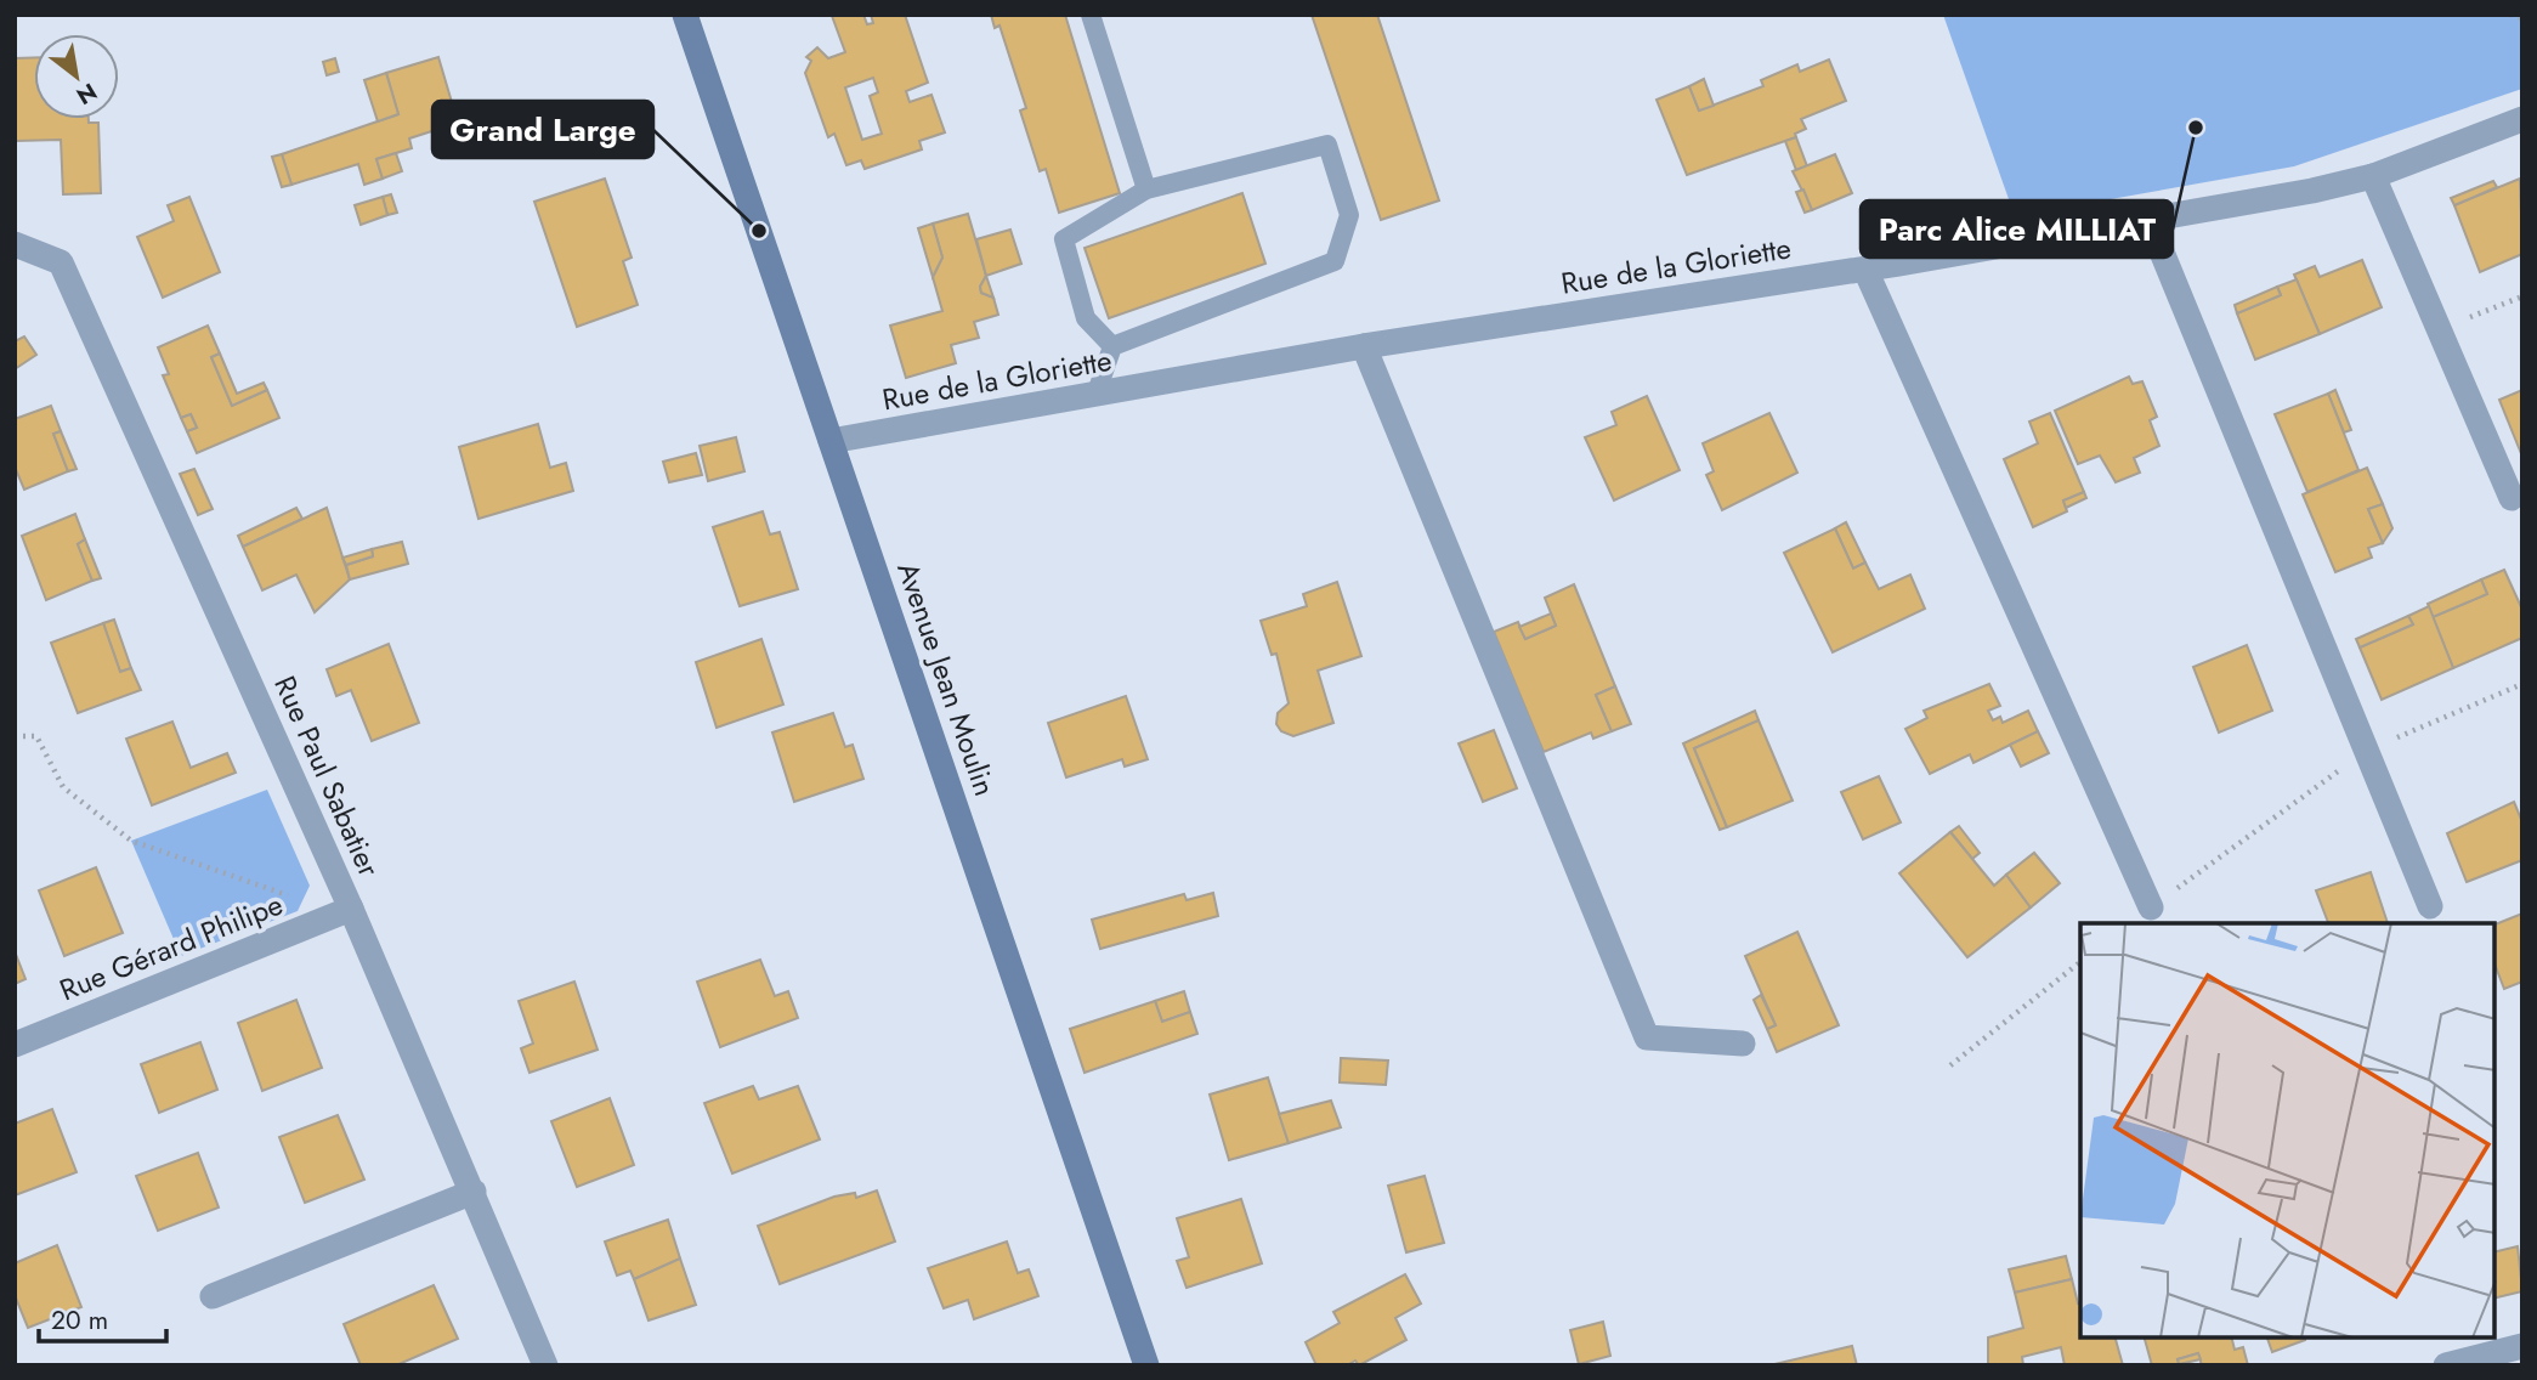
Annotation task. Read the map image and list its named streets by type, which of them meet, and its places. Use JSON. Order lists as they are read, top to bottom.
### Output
{
  "streets": {
    "main road": ["Avenue Jean Moulin"],
    "street": ["Rue de la Gloriette", "Rue Paul Sabatier", "Rue Gérard Philipe"]
  },
  "crossings": [
    ["Rue de la Gloriette", "Avenue Jean Moulin"],
    ["Rue Paul Sabatier", "Rue Gérard Philipe"]
  ],
  "places": ["Parc Alice MILLIAT", "Grand Large"],
  "scale_bar": "20 m",
  "north": "bottom right"
}
